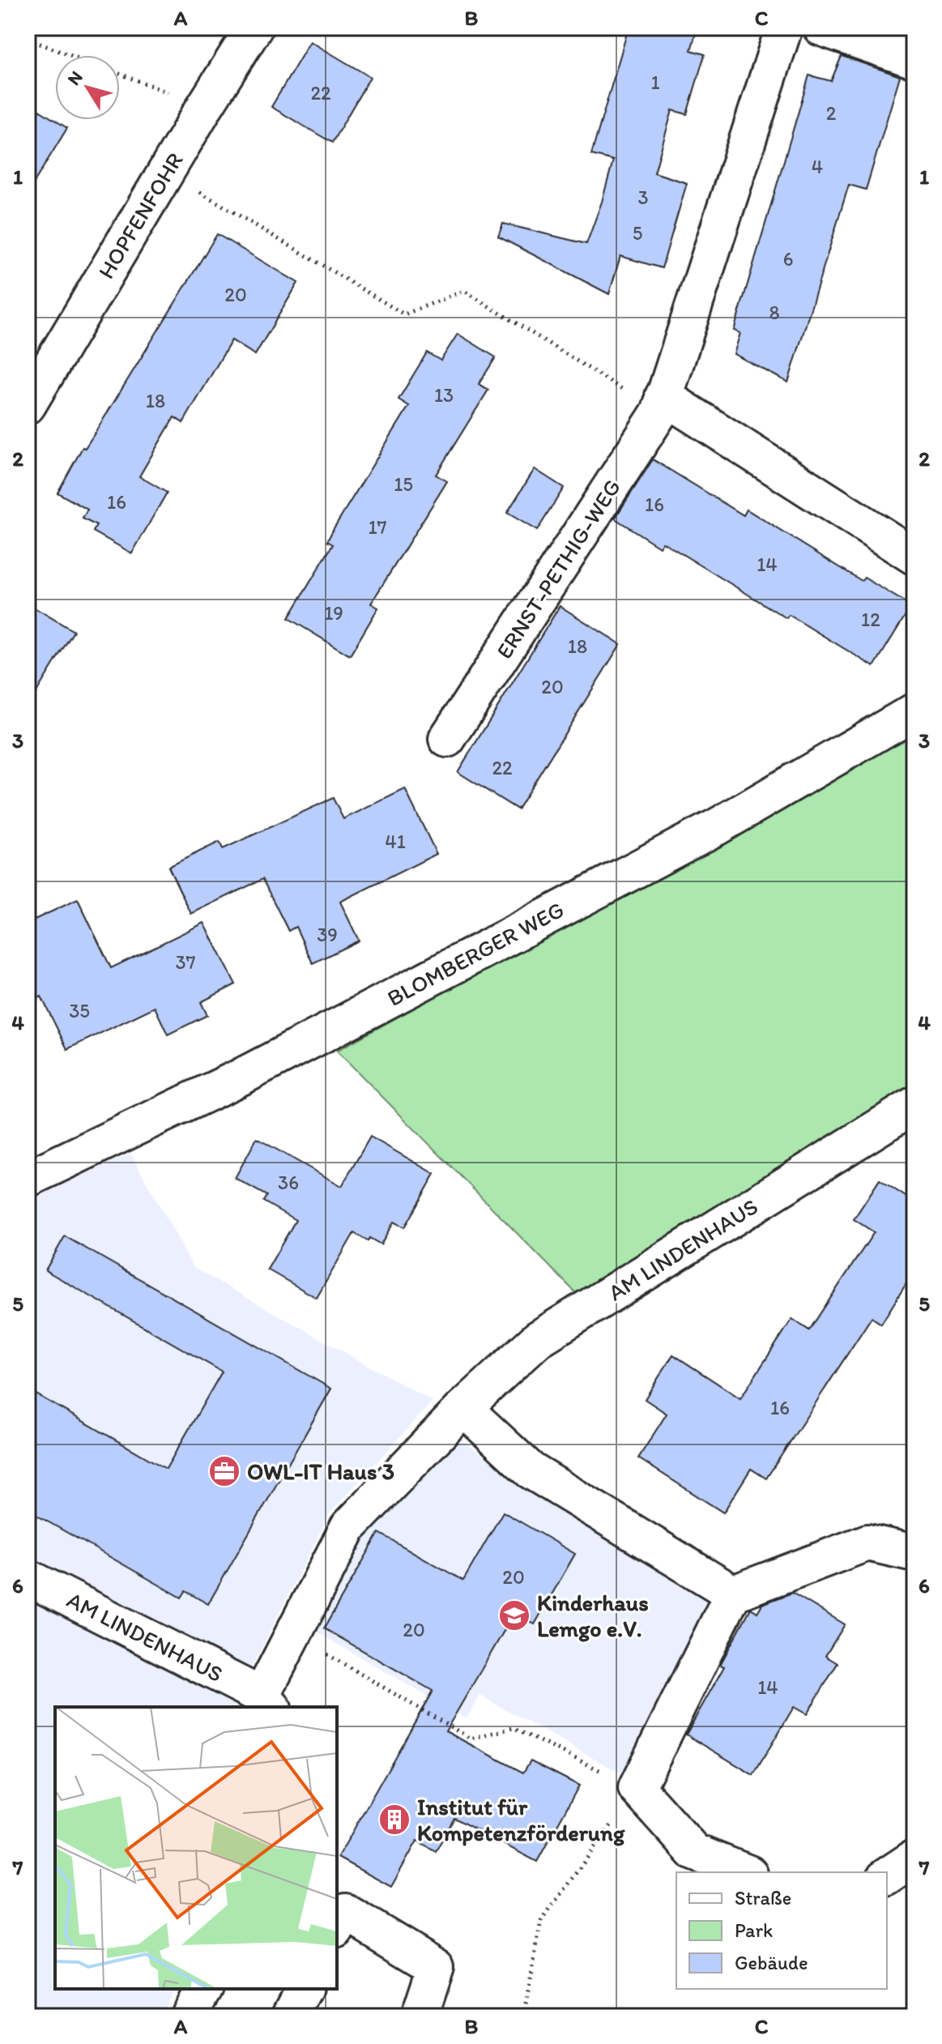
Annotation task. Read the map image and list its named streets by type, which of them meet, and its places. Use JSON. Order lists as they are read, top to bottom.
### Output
{
  "streets": {
    "street": [
      "HOPFENFOHR",
      "ERNST-PETHIG-WEG",
      "BLOMBERGER WEG",
      "AM LINDENHAUS"
    ]
  },
  "places": {
    "office": ["OWL-IT Haus 3"],
    "school or university": ["Kinderhaus Lemgo e.V."],
    "building": ["Institut für Kompetenzförderung"]
  },
  "house_numbers": [
    "1",
    "22",
    "2",
    "4",
    "3",
    "5",
    "6",
    "20",
    "8",
    "13",
    "18",
    "15",
    "16",
    "16",
    "17",
    "14",
    "19",
    "12",
    "18",
    "20",
    "22",
    "41",
    "39",
    "37",
    "35",
    "36",
    "16",
    "20",
    "20",
    "14"
  ],
  "legend": ["Straße", "Park", "Gebäude"],
  "north": "top left",
  "grid": {
    "columns": ["A", "B", "C"],
    "rows": [
      "1",
      "2",
      "3",
      "4",
      "5",
      "6",
      "7"
    ]
  }
}
